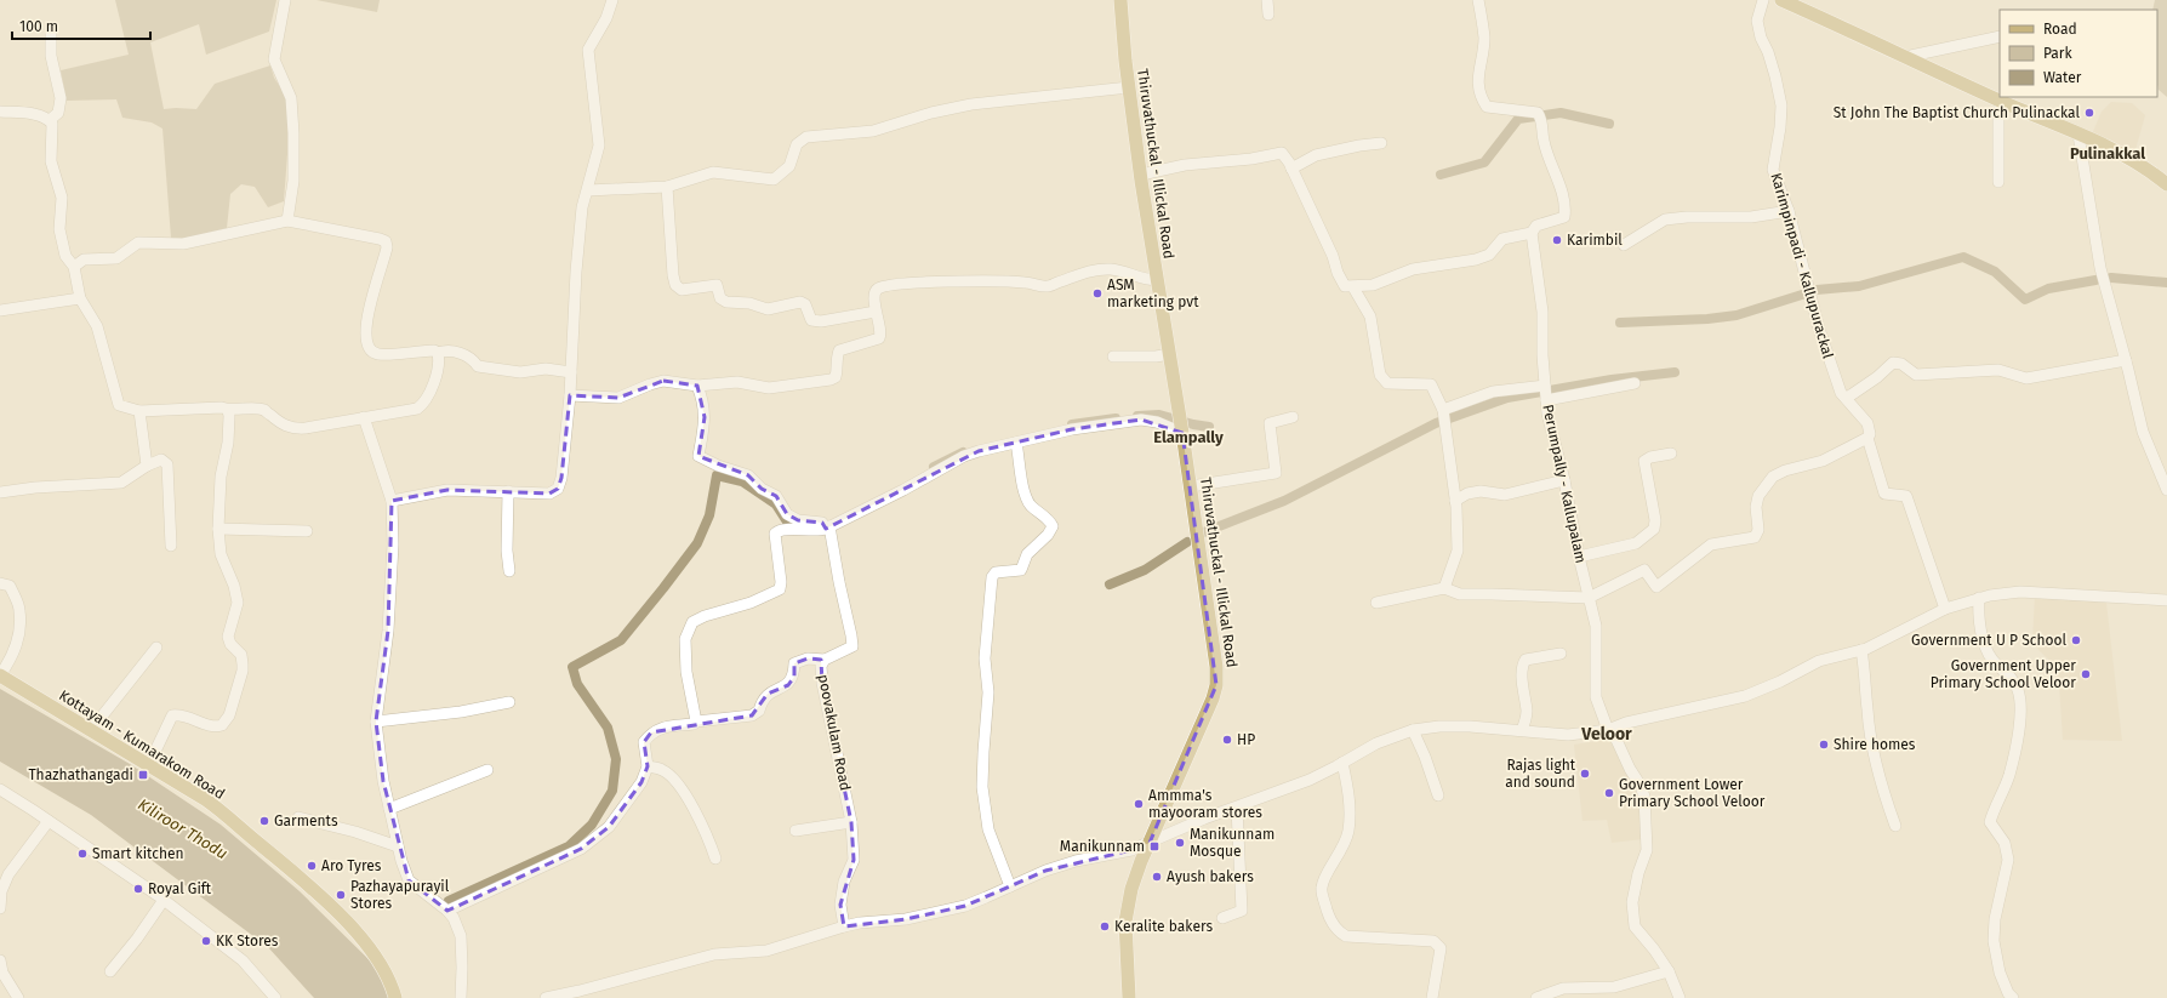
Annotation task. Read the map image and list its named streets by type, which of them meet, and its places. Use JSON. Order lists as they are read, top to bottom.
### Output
{
  "streets": {
    "main road": ["Thiruvathuckal - Illickal Road", "Kottayam - Kumarakom Road"],
    "street": ["Karimpinpadi - Kallupurackal", "Perumpally - Kallupalam", "poovakulam Road"]
  },
  "districts": ["Pulinakkal", "Elampally", "Veloor"],
  "water": ["Kiliroor Thodu"],
  "places": {
    "other": [
      "St John The Baptist Church Pulinackal",
      "Karimbil",
      "ASM marketing pvt",
      "Government U P School",
      "Government Upper Primary School Veloor",
      "HP",
      "Shire homes",
      "Rajas light and sound",
      "Government Lower Primary School Veloor",
      "Ammma's mayooram stores",
      "Garments",
      "Manikunnam Mosque",
      "Smart kitchen",
      "Aro Tyres",
      "Ayush bakers",
      "Royal Gift",
      "Pazhayapurayil Stores",
      "Keralite bakers",
      "KK Stores"
    ],
    "transit": ["Thazhathangadi", "Manikunnam"]
  },
  "legend": ["Road", "Park", "Water"],
  "scale_bar": "100 m"
}
